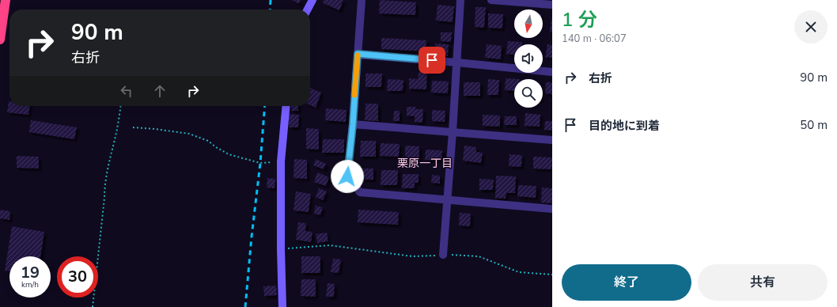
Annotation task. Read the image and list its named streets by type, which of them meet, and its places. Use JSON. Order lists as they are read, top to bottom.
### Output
{
  "districts": ["栗原一丁目"],
  "north": "bottom",
  "page": {
    "heading": ["1 分", "140 m · 06:07"],
    "turn": ["90 m", "右折"],
    "list": [
      {
        "name": "右折",
        "value": "90 m"
      },
      {
        "name": "目的地に到着",
        "value": "50 m"
      }
    ],
    "speed": "19 km/h",
    "limit": "30",
    "buttons": ["終了", "共有"]
  }
}
